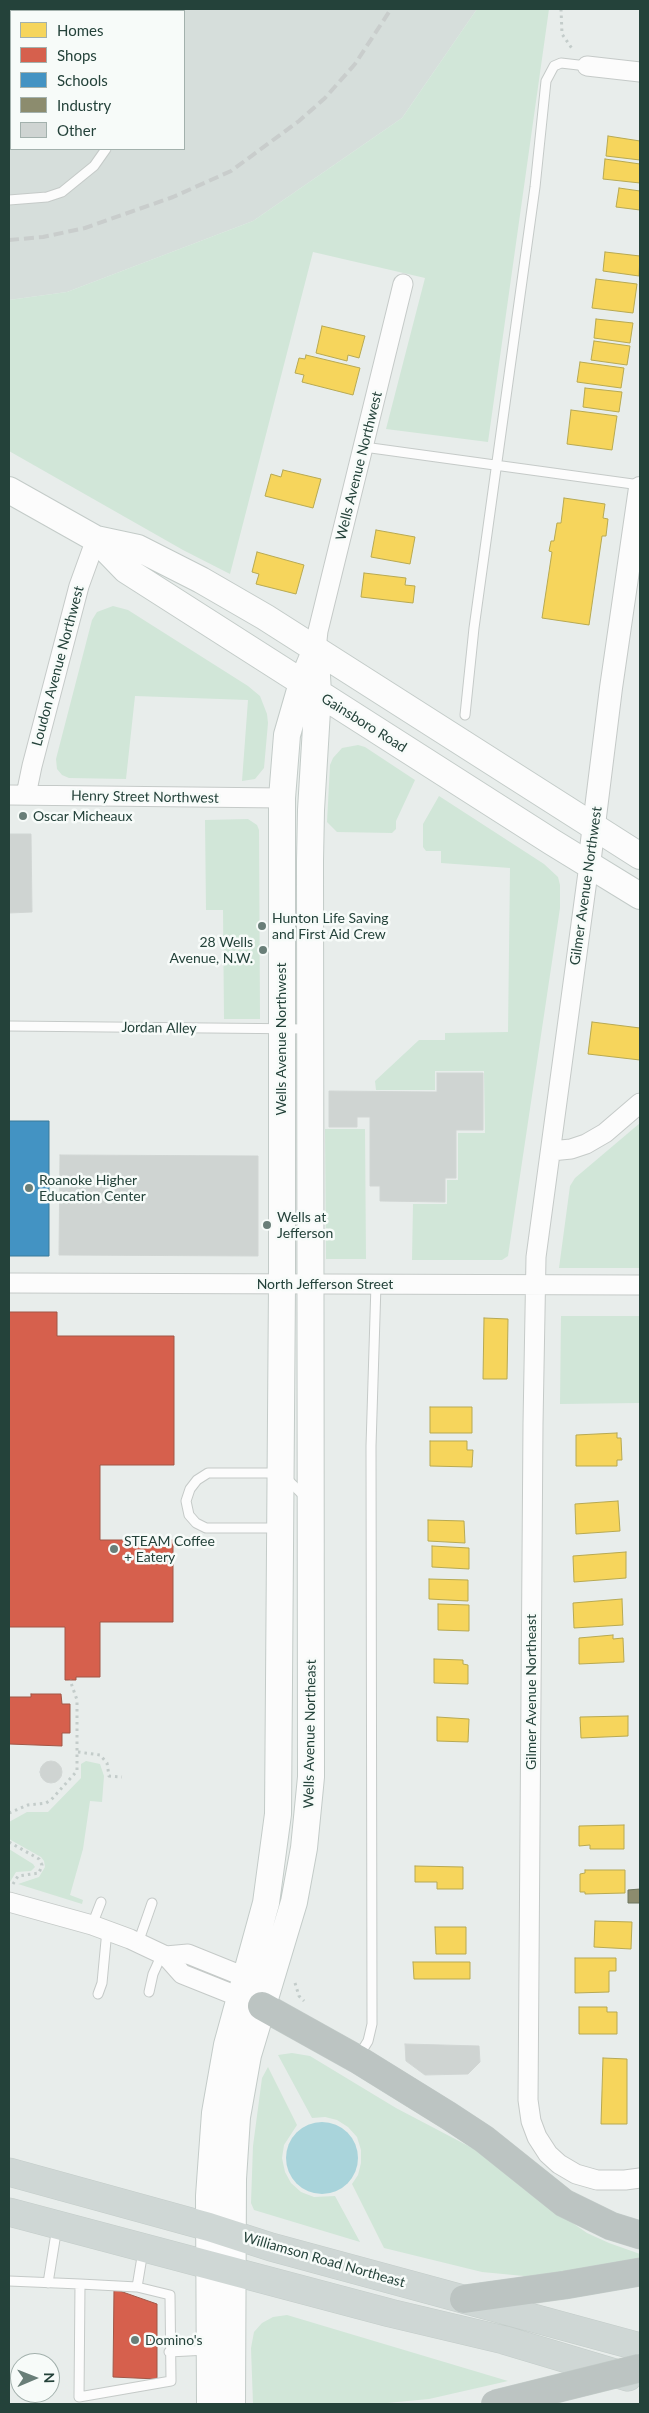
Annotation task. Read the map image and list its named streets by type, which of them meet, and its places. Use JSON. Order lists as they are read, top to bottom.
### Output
{
  "streets": {
    "main road": [
      "Wells Avenue Northwest",
      "Gainsboro Road",
      "Wells Avenue Northeast",
      "Williamson Road Northeast"
    ],
    "street": [
      "Loudon Avenue Northwest",
      "Henry Street Northwest",
      "Gilmer Avenue Northwest",
      "North Jefferson Street",
      "Gilmer Avenue Northeast"
    ],
    "lane": ["Jordan Alley"]
  },
  "crossings": [
    ["Wells Avenue Northwest", "Gainsboro Road"],
    ["Wells Avenue Northwest", "Henry Street Northwest"],
    ["Wells Avenue Northwest", "Jordan Alley"],
    ["Wells Avenue Northwest", "North Jefferson Street"],
    ["Wells Avenue Northwest", "Wells Avenue Northeast"],
    ["Loudon Avenue Northwest", "Gainsboro Road"],
    ["Loudon Avenue Northwest", "Henry Street Northwest"],
    ["Gainsboro Road", "Gilmer Avenue Northwest"],
    ["Gilmer Avenue Northwest", "North Jefferson Street"],
    ["Gilmer Avenue Northwest", "Gilmer Avenue Northeast"],
    ["North Jefferson Street", "Gilmer Avenue Northeast"],
    ["North Jefferson Street", "Wells Avenue Northeast"],
    ["Wells Avenue Northeast", "Williamson Road Northeast"]
  ],
  "places": [
    "Oscar Micheaux",
    "Hunton Life Saving and First Aid Crew",
    "28 Wells Avenue, N.W.",
    "Roanoke Higher Education Center",
    "Wells at Jefferson",
    "STEAM Coffee + Eatery",
    "Domino's"
  ],
  "legend": [
    "Homes",
    "Shops",
    "Schools",
    "Industry",
    "Other"
  ],
  "north": "right"
}
